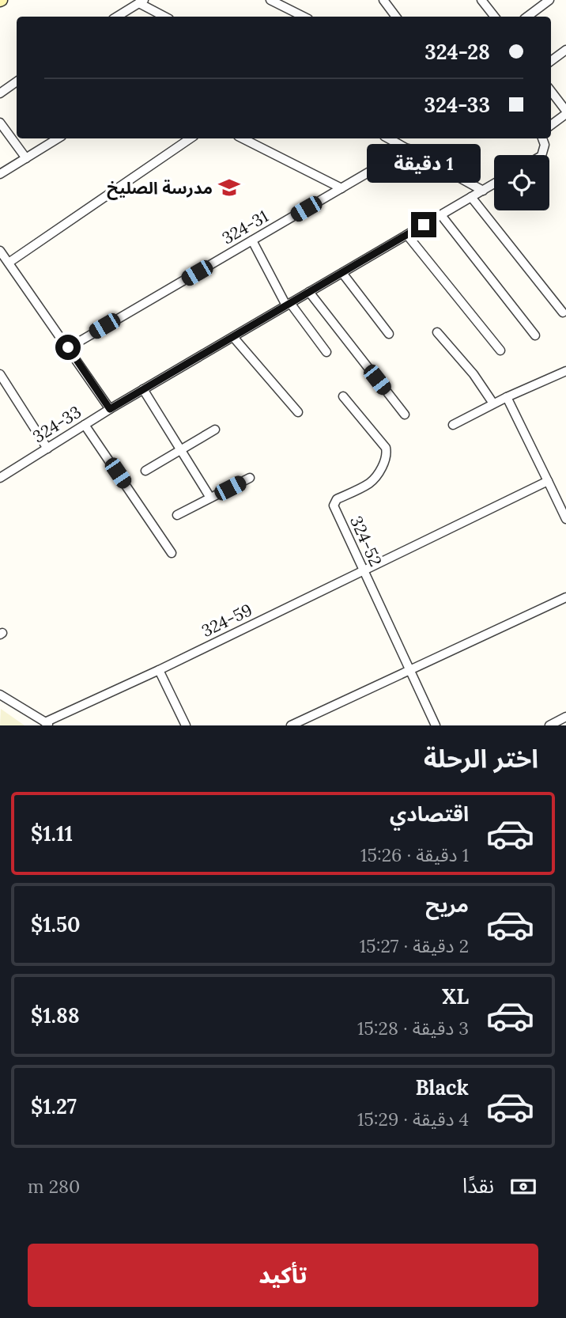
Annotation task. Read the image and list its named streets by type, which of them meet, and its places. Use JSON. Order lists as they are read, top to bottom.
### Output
{
  "streets": {
    "street": [
      "324-31",
      "324-33",
      "324-52",
      "324-59"
    ]
  },
  "crossings": [
    ["324-52", "324-59"]
  ],
  "places": {
    "school or university": ["مدرسة الصليخ"]
  },
  "page": {
    "banner": ["324-28", "324-33"],
    "bubble": "1 دقيقة",
    "heading": "اختر الرحلة",
    "list": [
      {
        "name": "اقتصادي",
        "note": "1 دقيقة · 15:26",
        "value": "$1.11"
      },
      {
        "name": "مريح",
        "note": "2 دقيقة · 15:27",
        "value": "$1.50"
      },
      {
        "name": "XL",
        "note": "3 دقيقة · 15:28",
        "value": "$1.88"
      },
      {
        "name": "Black",
        "note": "4 دقيقة · 15:29",
        "value": "$1.27"
      }
    ],
    "pay": ["نقدًا", "280 m"],
    "buttons": "تأكيد"
  }
}
